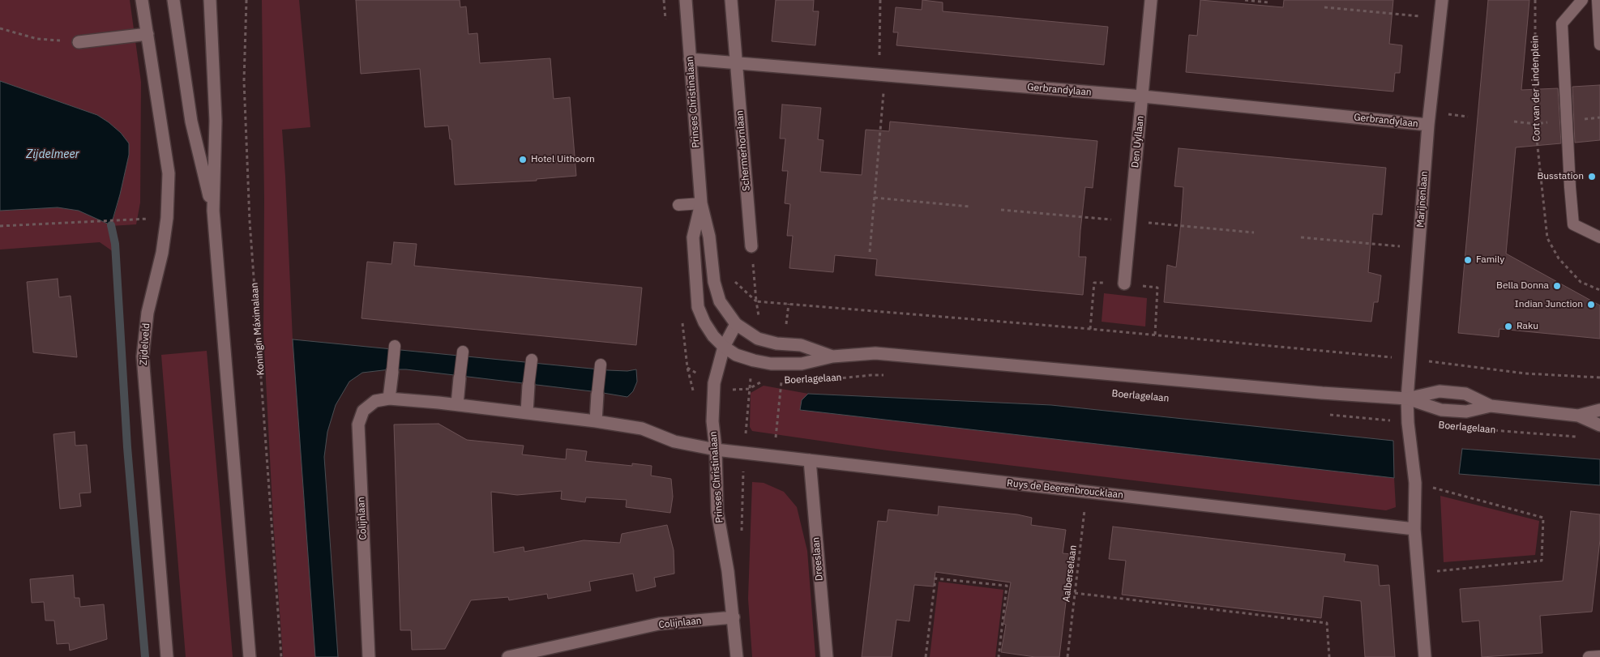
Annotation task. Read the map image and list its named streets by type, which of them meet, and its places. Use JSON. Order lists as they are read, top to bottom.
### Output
{
  "streets": {
    "street": [
      "Gerbrandylaan",
      "Prinses Christinalaan",
      "Den Uyllaan",
      "Schermerhornlaan",
      "Marijnenlaan",
      "Zijdelveld",
      "Boerlagelaan",
      "Ruys de Beerenbroucklaan",
      "Colijnlaan",
      "Dreeslaan"
    ],
    "path": ["Cort van der Lindenplein", "Koningin Máximalaan", "Aalberselaan"]
  },
  "crossings": [
    ["Gerbrandylaan", "Prinses Christinalaan"],
    ["Gerbrandylaan", "Den Uyllaan"],
    ["Gerbrandylaan", "Schermerhornlaan"],
    ["Gerbrandylaan", "Marijnenlaan"],
    ["Prinses Christinalaan", "Boerlagelaan"],
    ["Prinses Christinalaan", "Ruys de Beerenbroucklaan"],
    ["Prinses Christinalaan", "Colijnlaan"],
    ["Marijnenlaan", "Boerlagelaan"],
    ["Marijnenlaan", "Ruys de Beerenbroucklaan"],
    ["Ruys de Beerenbroucklaan", "Colijnlaan"],
    ["Ruys de Beerenbroucklaan", "Dreeslaan"],
    ["Ruys de Beerenbroucklaan", "Aalberselaan"]
  ],
  "water": ["Zijdelmeer"],
  "places": [
    "Hotel Uithoorn",
    "Busstation",
    "Family",
    "Bella Donna",
    "Indian Junction",
    "Raku"
  ]
}
